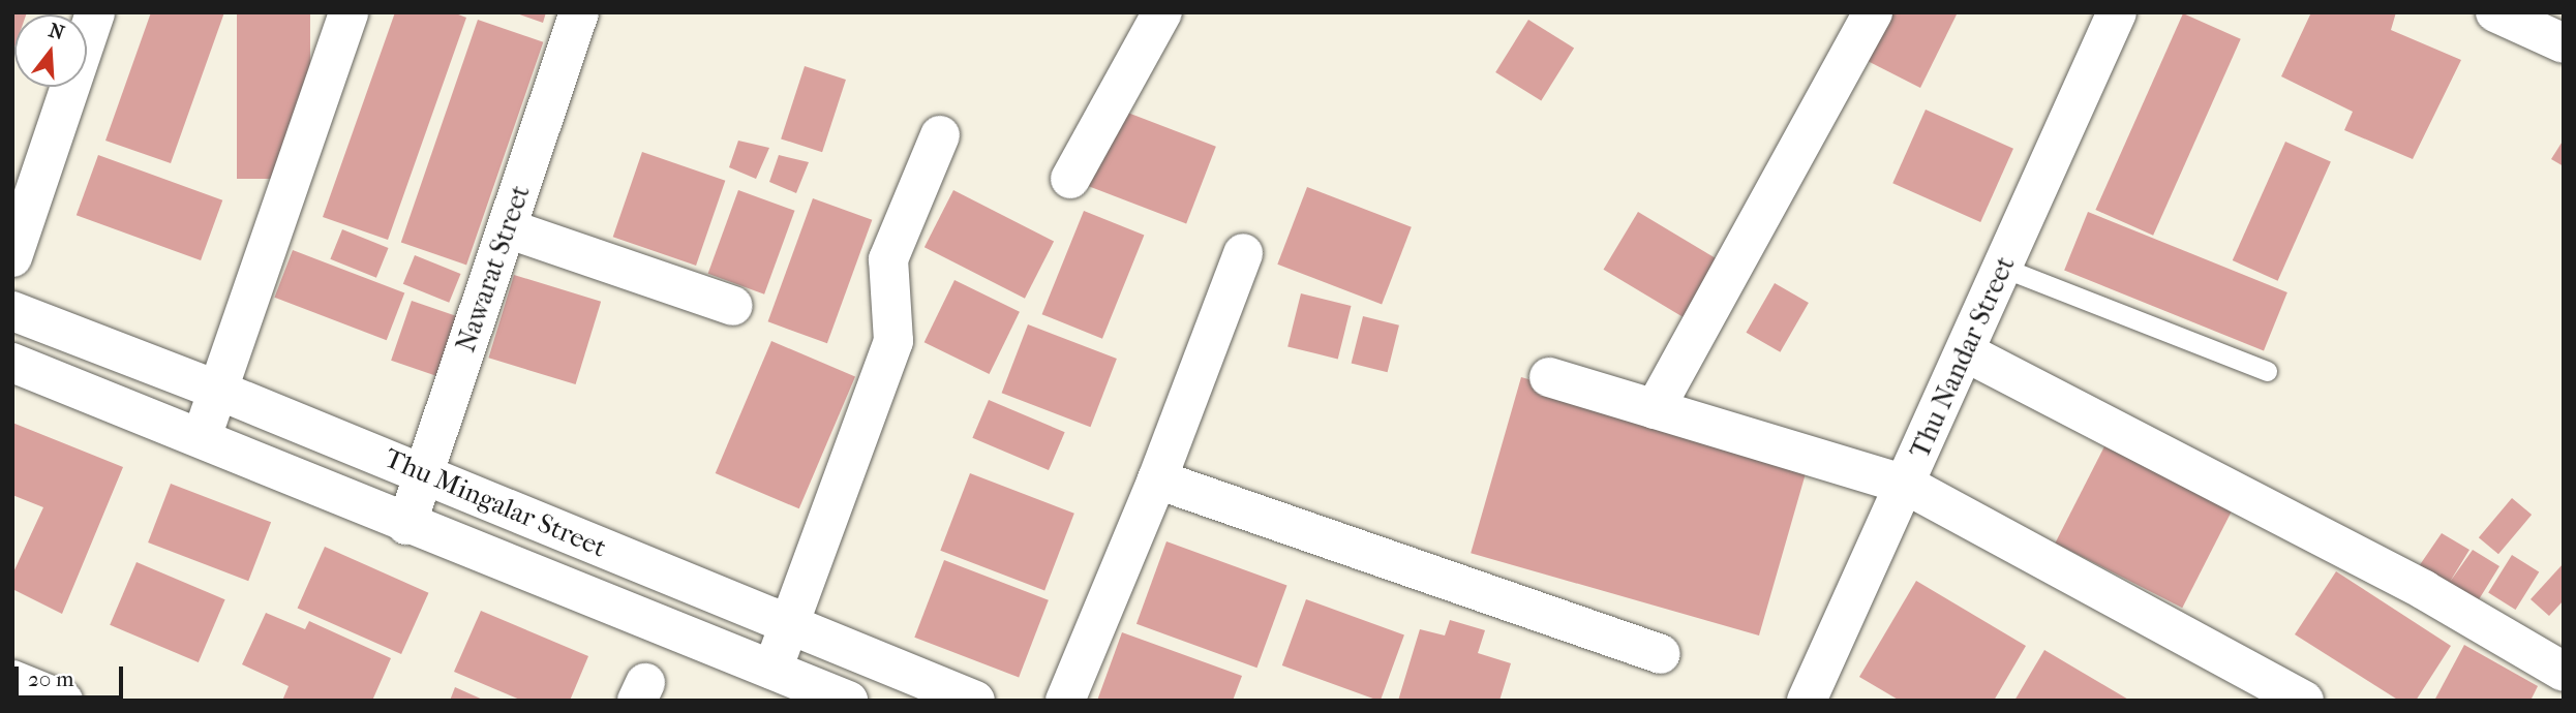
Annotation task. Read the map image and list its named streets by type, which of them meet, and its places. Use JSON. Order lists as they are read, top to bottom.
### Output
{
  "streets": {
    "street": ["Nawarat Street", "Thu Nandar Street", "Thu Mingalar Street"]
  },
  "crossings": [
    ["Nawarat Street", "Thu Mingalar Street"]
  ],
  "scale_bar": "20 m",
  "north": "top"
}
